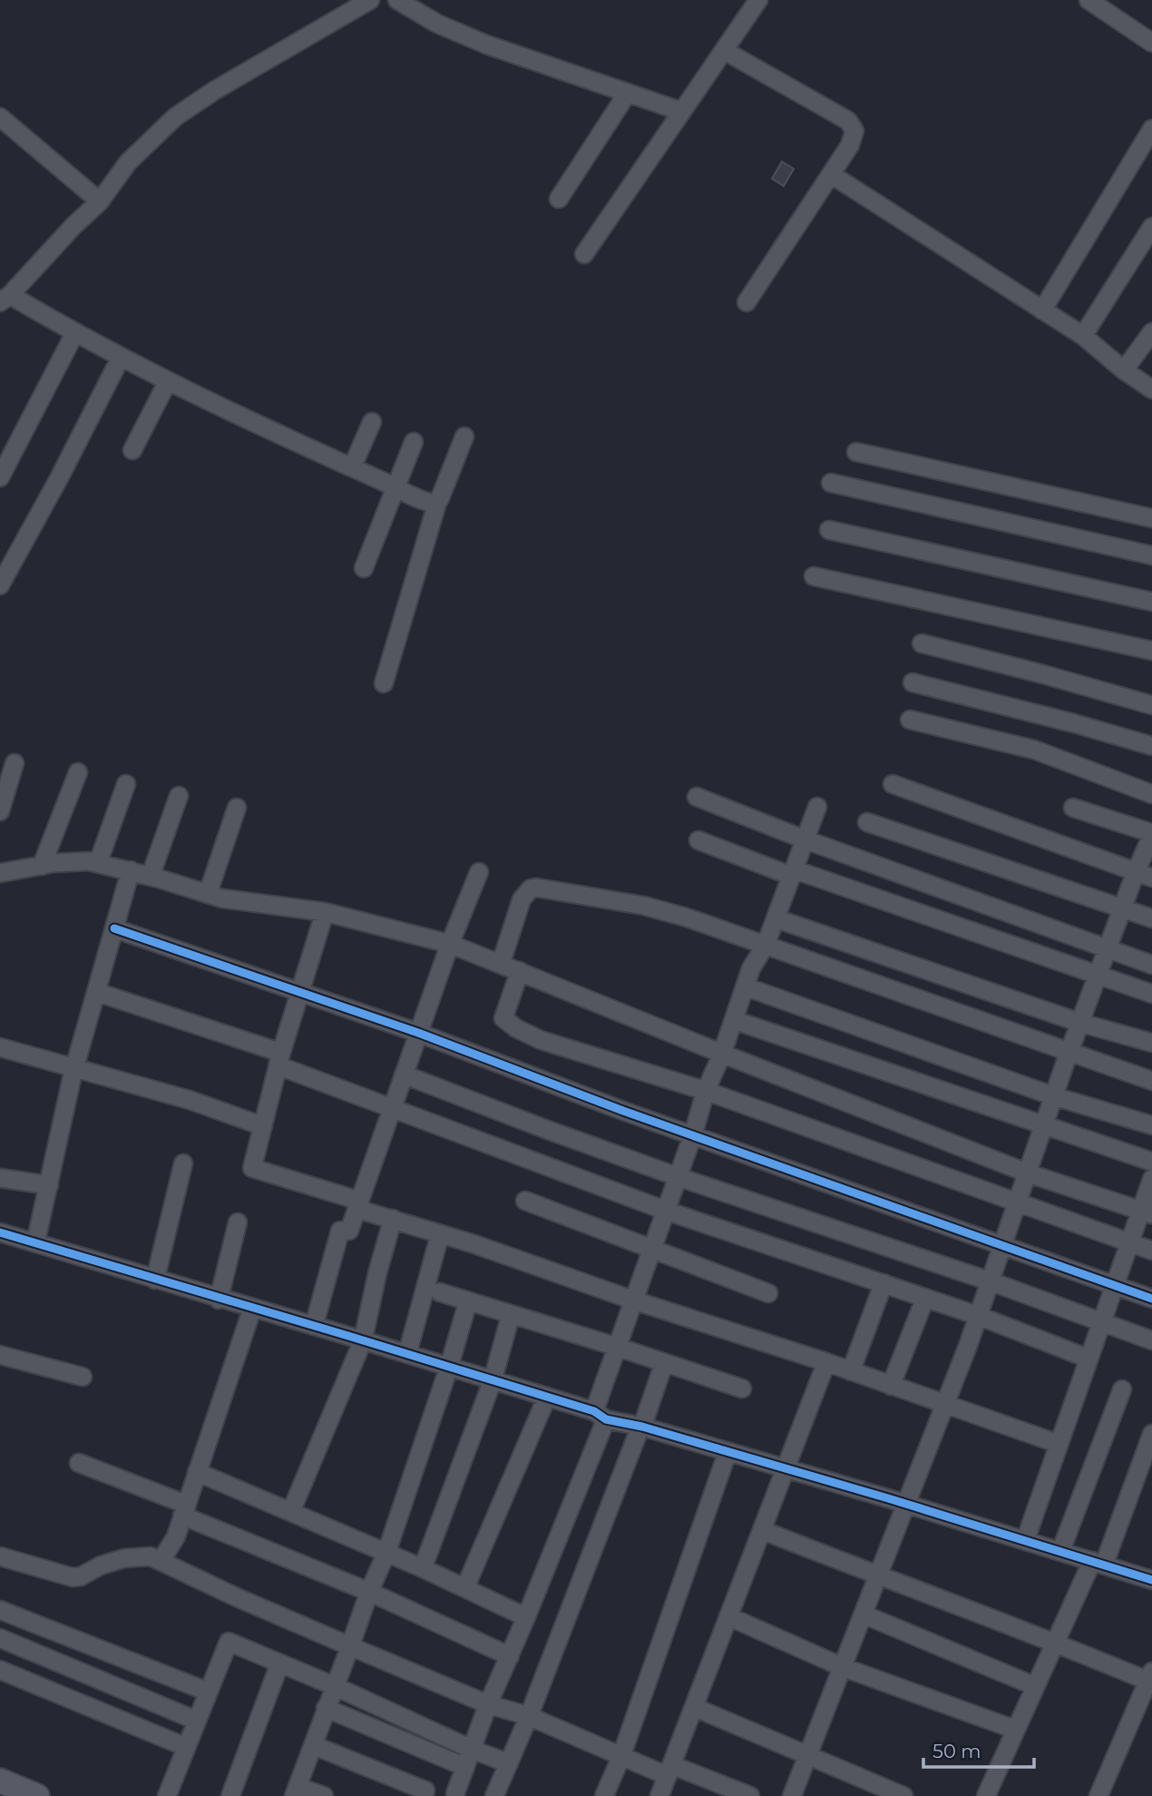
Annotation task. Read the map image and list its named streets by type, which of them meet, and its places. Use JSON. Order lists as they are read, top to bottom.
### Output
{
  "scale_bar": "50 m"
}
